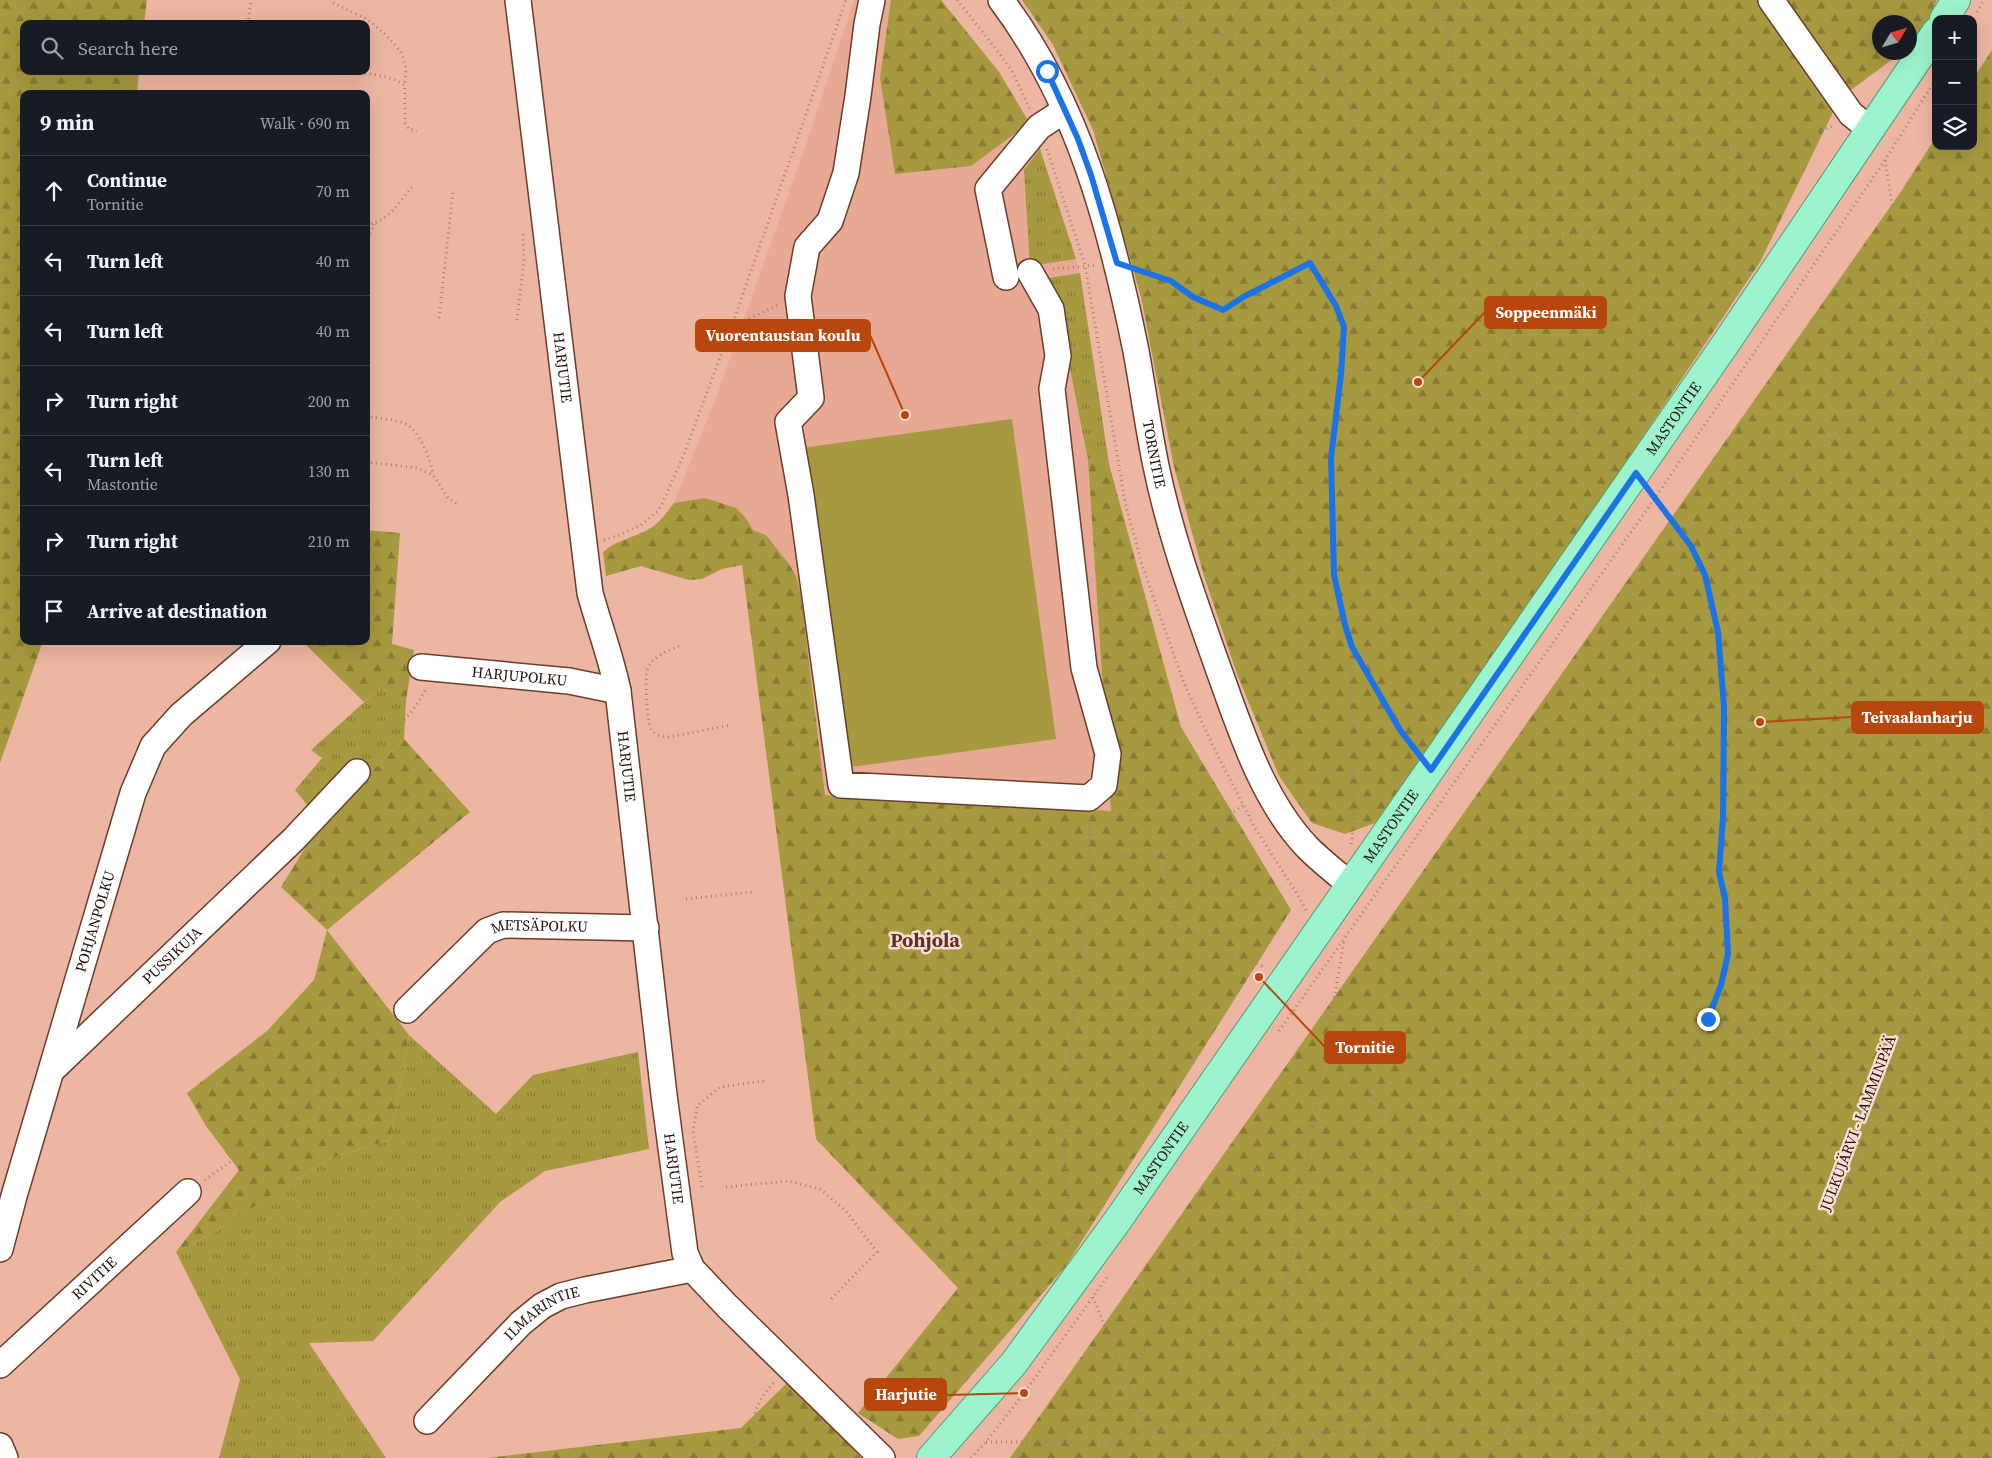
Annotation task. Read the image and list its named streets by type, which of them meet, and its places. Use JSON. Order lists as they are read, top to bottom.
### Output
{
  "streets": {
    "main road": ["MASTONTIE"],
    "street": [
      "HARJUTIE",
      "TORNITIE",
      "HARJUPOLKU",
      "POHJANPOLKU",
      "METSÄPOLKU",
      "PUSSIKUJA",
      "RIVITIE",
      "ILMARINTIE"
    ],
    "path": ["JULKUJÄRVI - LAMMINPÄÄ"]
  },
  "crossings": [
    ["HARJUTIE", "HARJUPOLKU"],
    ["HARJUTIE", "METSÄPOLKU"],
    ["HARJUTIE", "ILMARINTIE"],
    ["MASTONTIE", "TORNITIE"],
    ["POHJANPOLKU", "PUSSIKUJA"]
  ],
  "districts": ["Pohjola"],
  "places": [
    "Soppeenmäki",
    "Vuorentaustan koulu",
    "Teivaalanharju",
    "Tornitie",
    "Harjutie"
  ],
  "north": "top right",
  "page": {
    "map_buttons": ["+", "−"],
    "search": "Search here",
    "heading": ["9 min", "Walk · 690 m"],
    "list": [
      ["Continue", "Tornitie", "70 m"],
      ["Turn left", "40 m"],
      ["Turn left", "40 m"],
      ["Turn right", "200 m"],
      ["Turn left", "Mastontie", "130 m"],
      ["Turn right", "210 m"],
      "Arrive at destination"
    ]
  }
}
